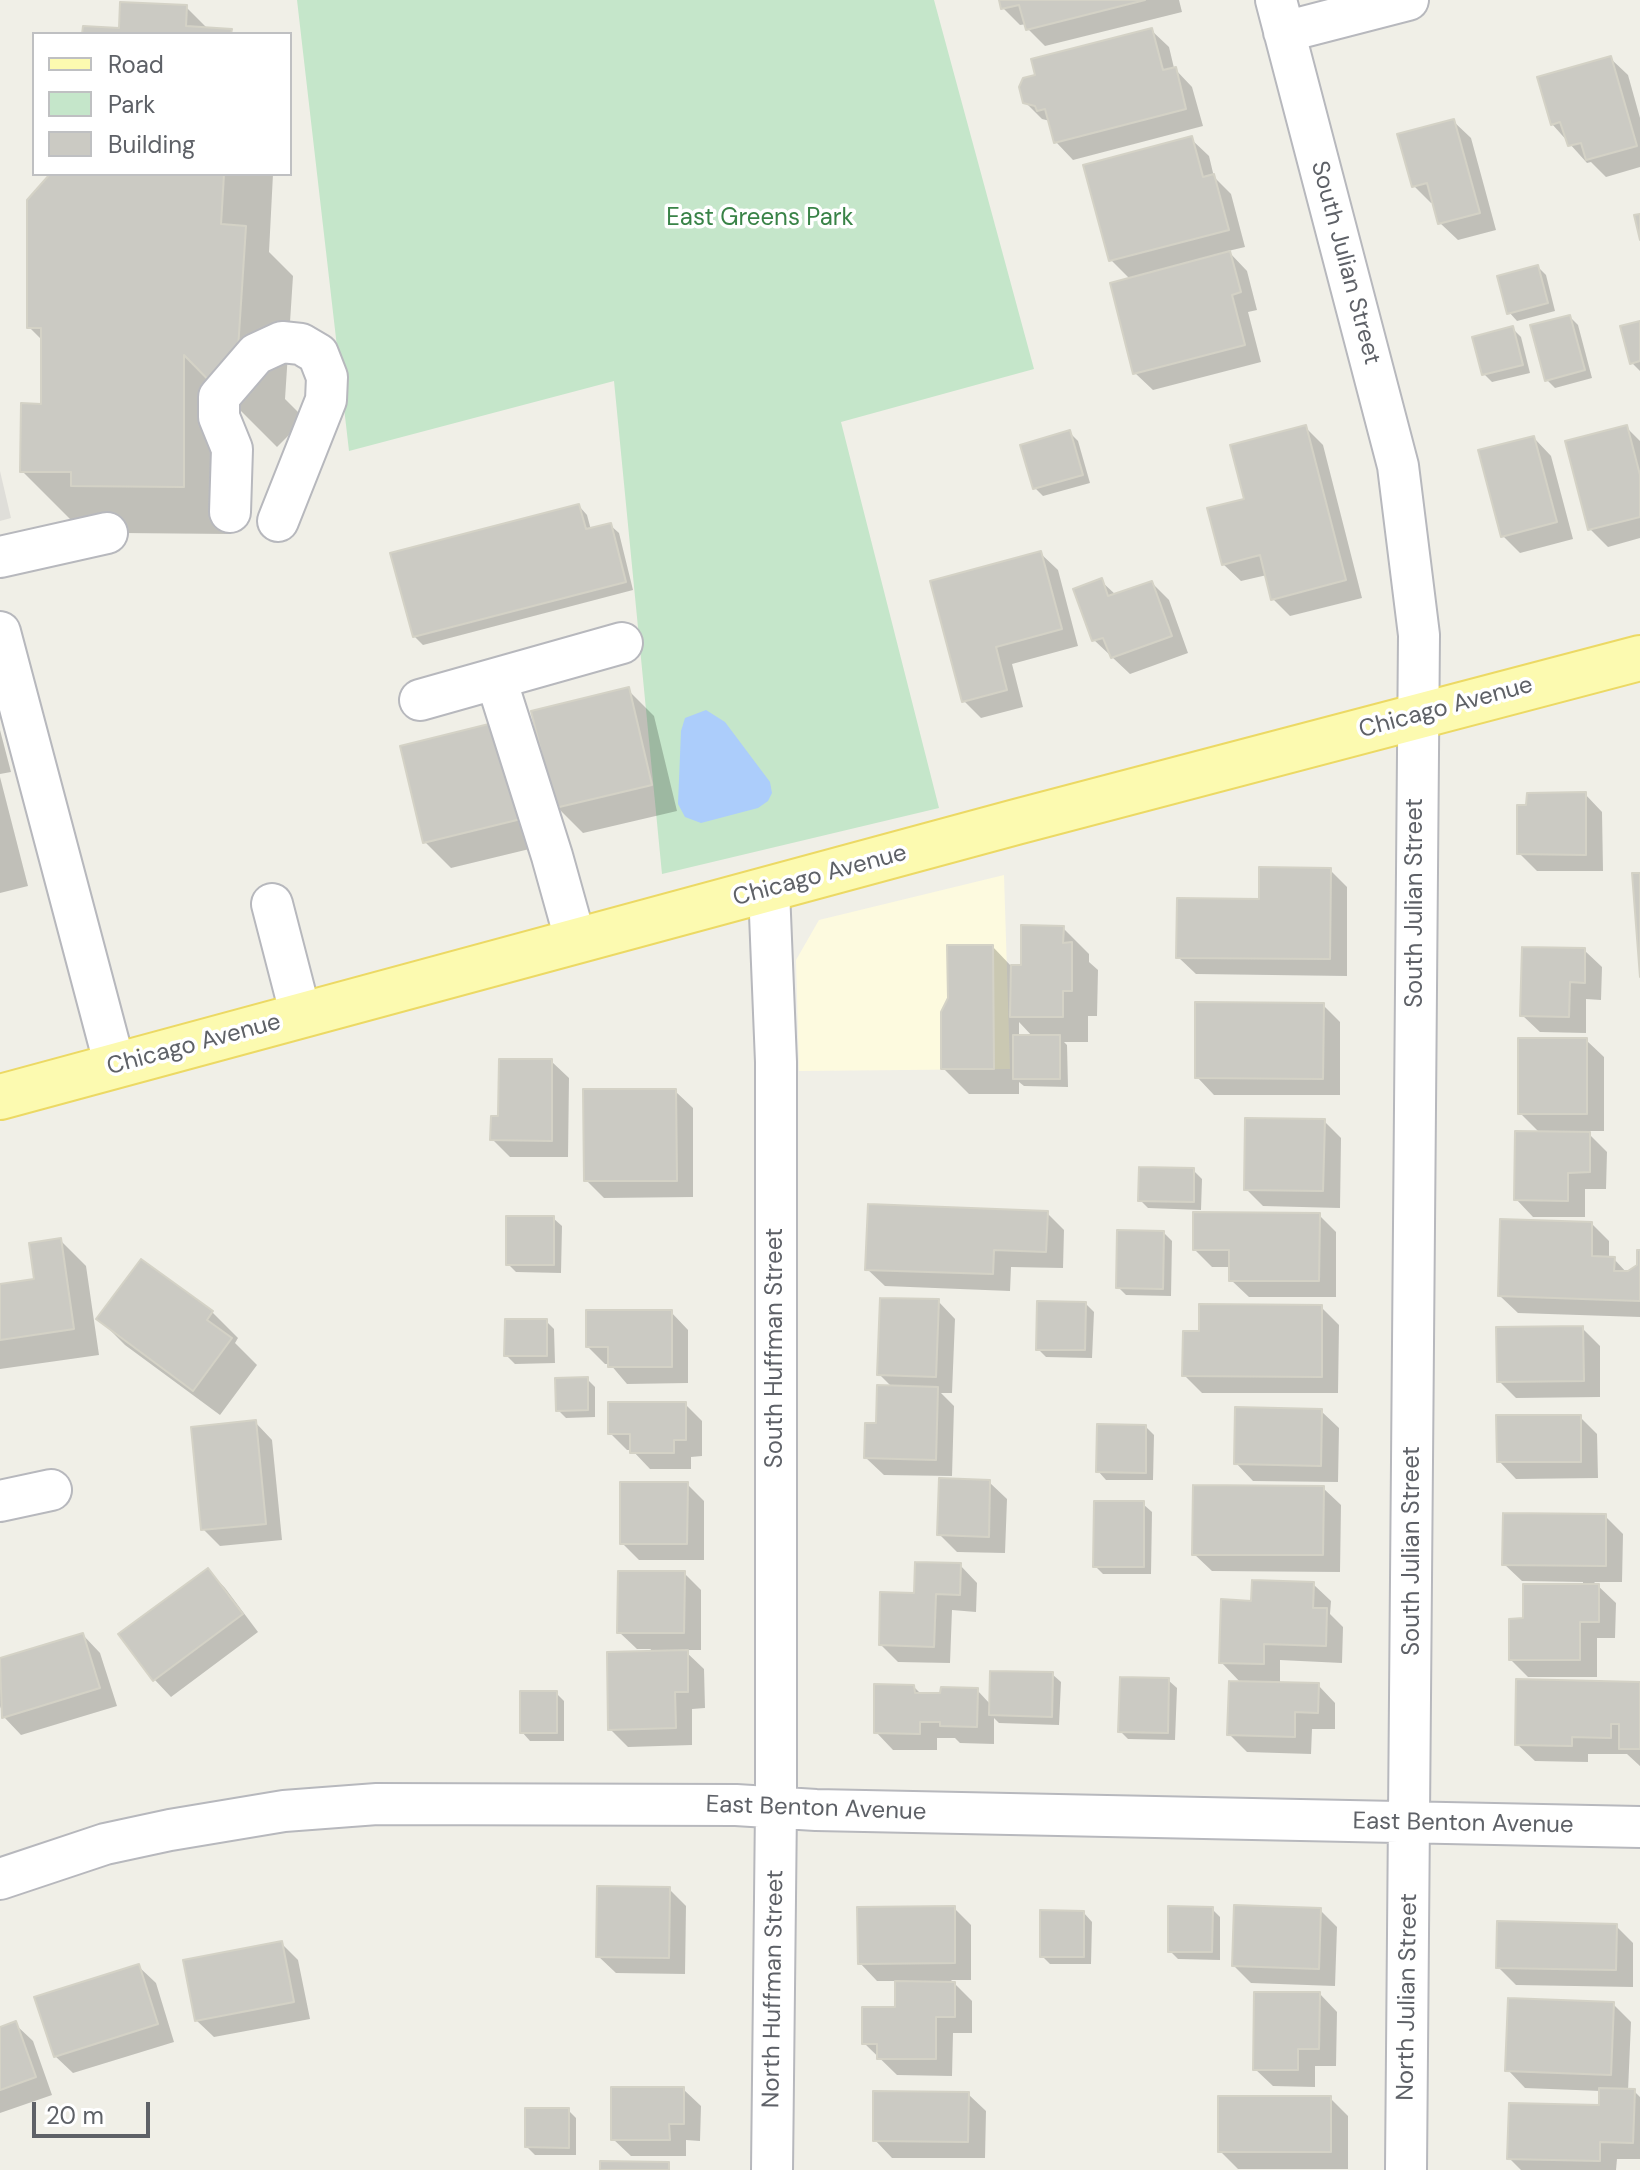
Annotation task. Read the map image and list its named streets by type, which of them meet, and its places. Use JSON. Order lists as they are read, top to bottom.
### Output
{
  "streets": {
    "main road": ["Chicago Avenue"],
    "street": [
      "South Julian Street",
      "South Huffman Street",
      "East Benton Avenue",
      "North Huffman Street",
      "North Julian Street"
    ]
  },
  "crossings": [
    ["South Julian Street", "Chicago Avenue"],
    ["South Julian Street", "East Benton Avenue"],
    ["South Julian Street", "North Julian Street"],
    ["Chicago Avenue", "South Huffman Street"],
    ["South Huffman Street", "East Benton Avenue"],
    ["South Huffman Street", "North Huffman Street"],
    ["East Benton Avenue", "North Huffman Street"],
    ["East Benton Avenue", "North Julian Street"]
  ],
  "parks": ["East Greens Park"],
  "legend": ["Road", "Park", "Building"],
  "scale_bar": "20 m"
}
